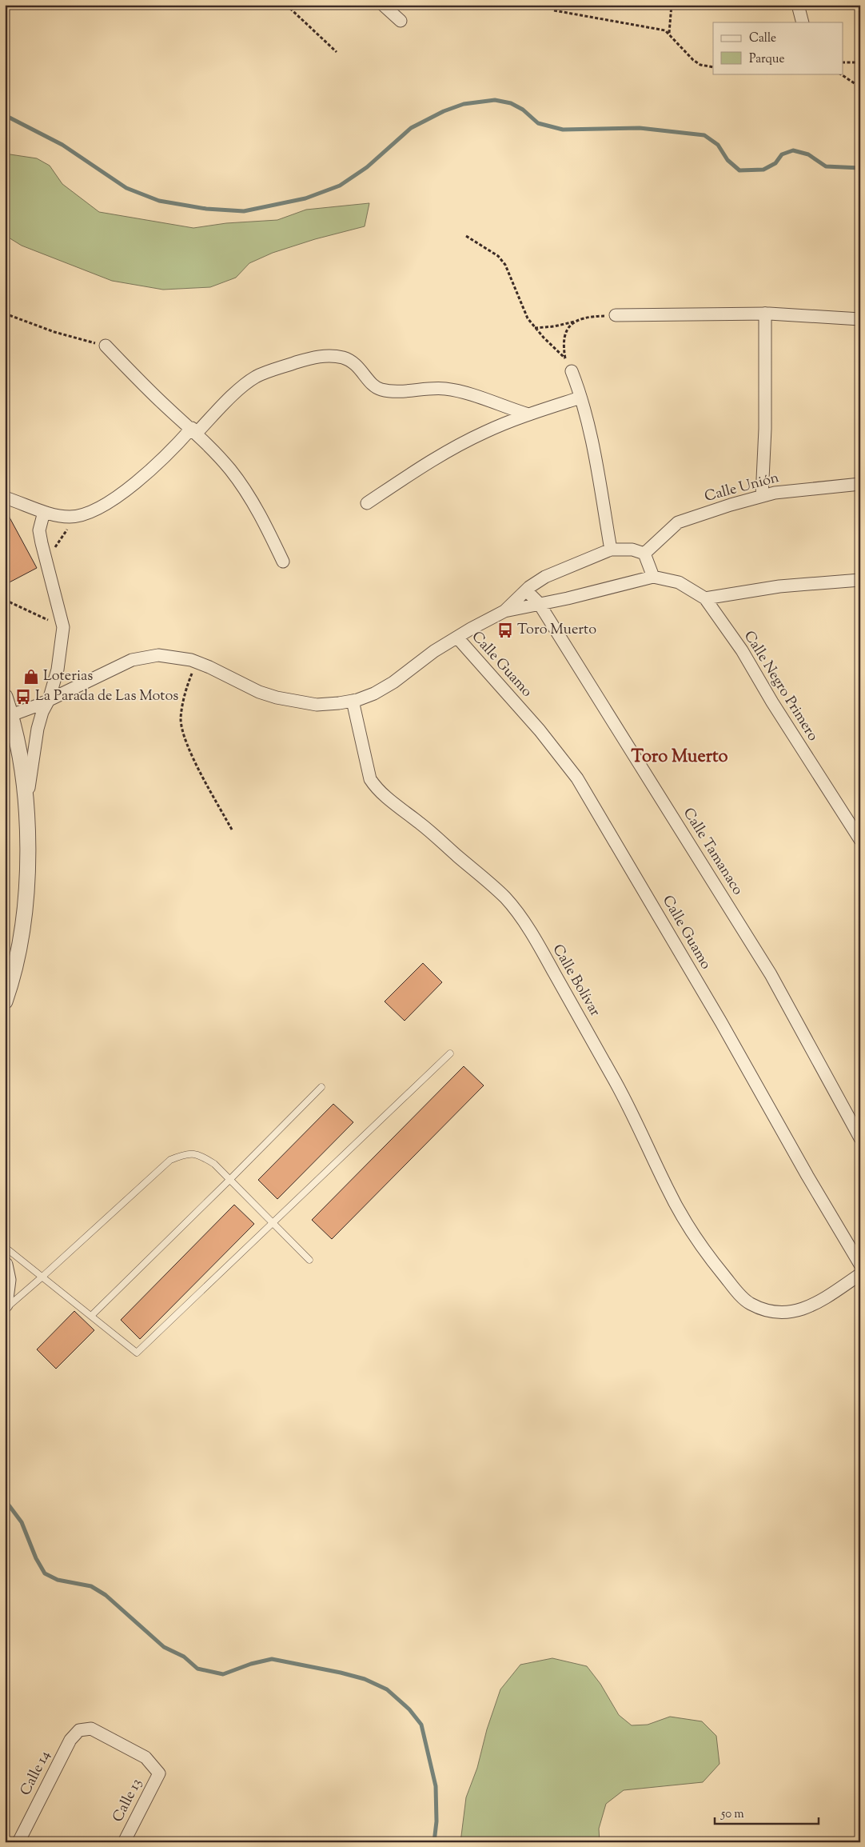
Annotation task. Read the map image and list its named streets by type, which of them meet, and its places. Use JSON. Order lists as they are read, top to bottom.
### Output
{
  "streets": {
    "street": [
      "Calle Unión",
      "Calle Guamo",
      "Calle Negro Primero",
      "Calle Tamanaco",
      "Calle Bolívar",
      "Calle 14",
      "Calle 13"
    ]
  },
  "crossings": [
    ["Calle 14", "Calle 13"]
  ],
  "districts": ["Toro Muerto"],
  "places": {
    "bus stop": ["Toro Muerto", "La Parada de Las Motos"],
    "shop": ["Loterias"]
  },
  "legend": ["Calle", "Parque"],
  "scale_bar": "50 m"
}
